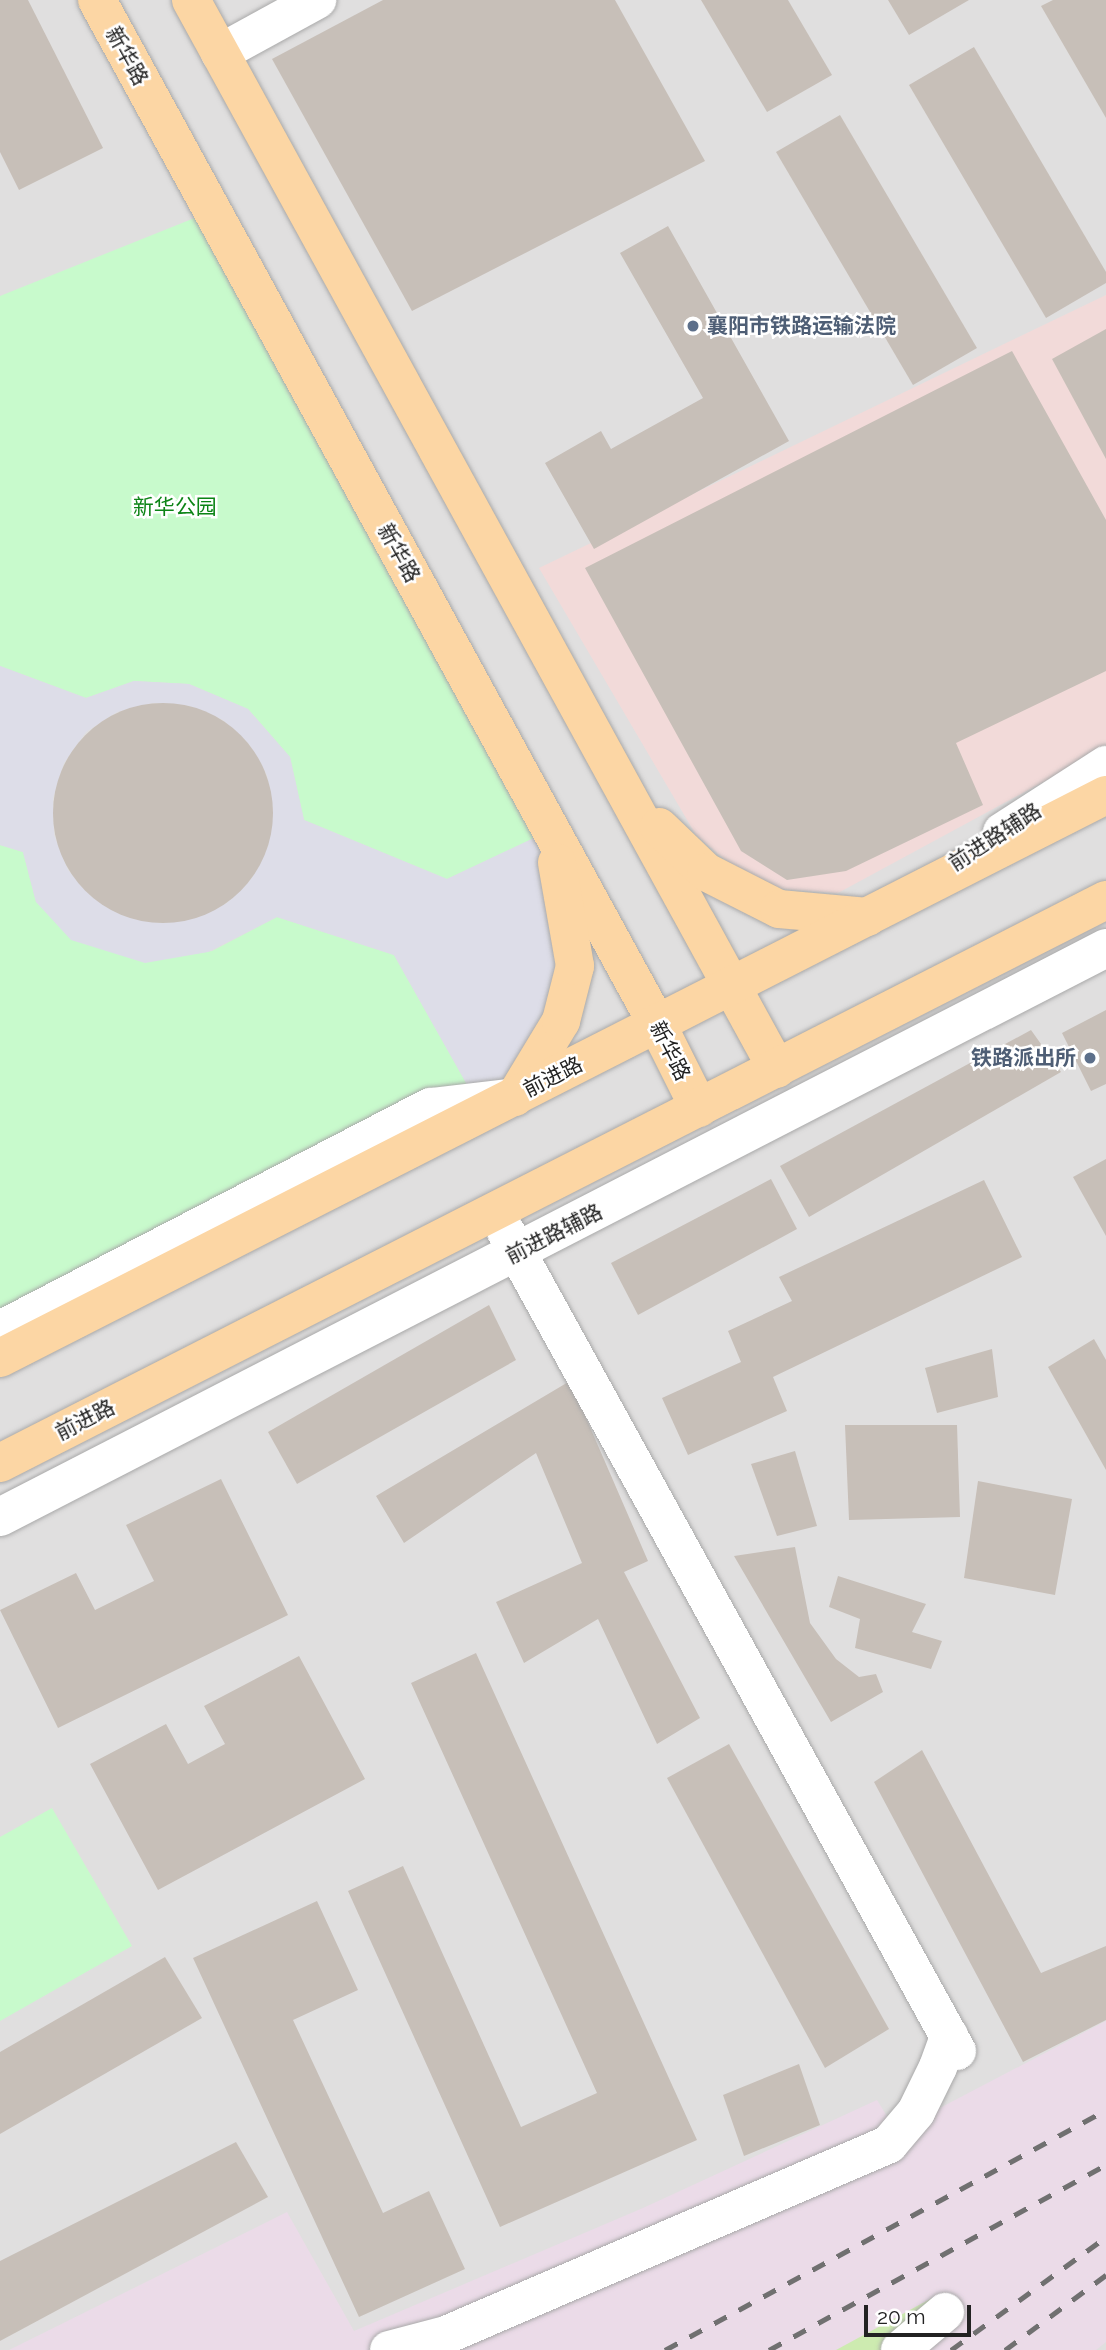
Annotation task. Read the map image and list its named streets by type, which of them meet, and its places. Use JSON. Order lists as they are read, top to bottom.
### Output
{
  "streets": {
    "main road": ["新华路", "前进路"],
    "street": ["前进路辅路"]
  },
  "crossings": [
    ["新华路", "前进路"],
    ["前进路辅路", "前进路"]
  ],
  "parks": ["新华公园"],
  "places": ["襄阳市铁路运输法院", "铁路派出所"],
  "scale_bar": "20 m"
}
